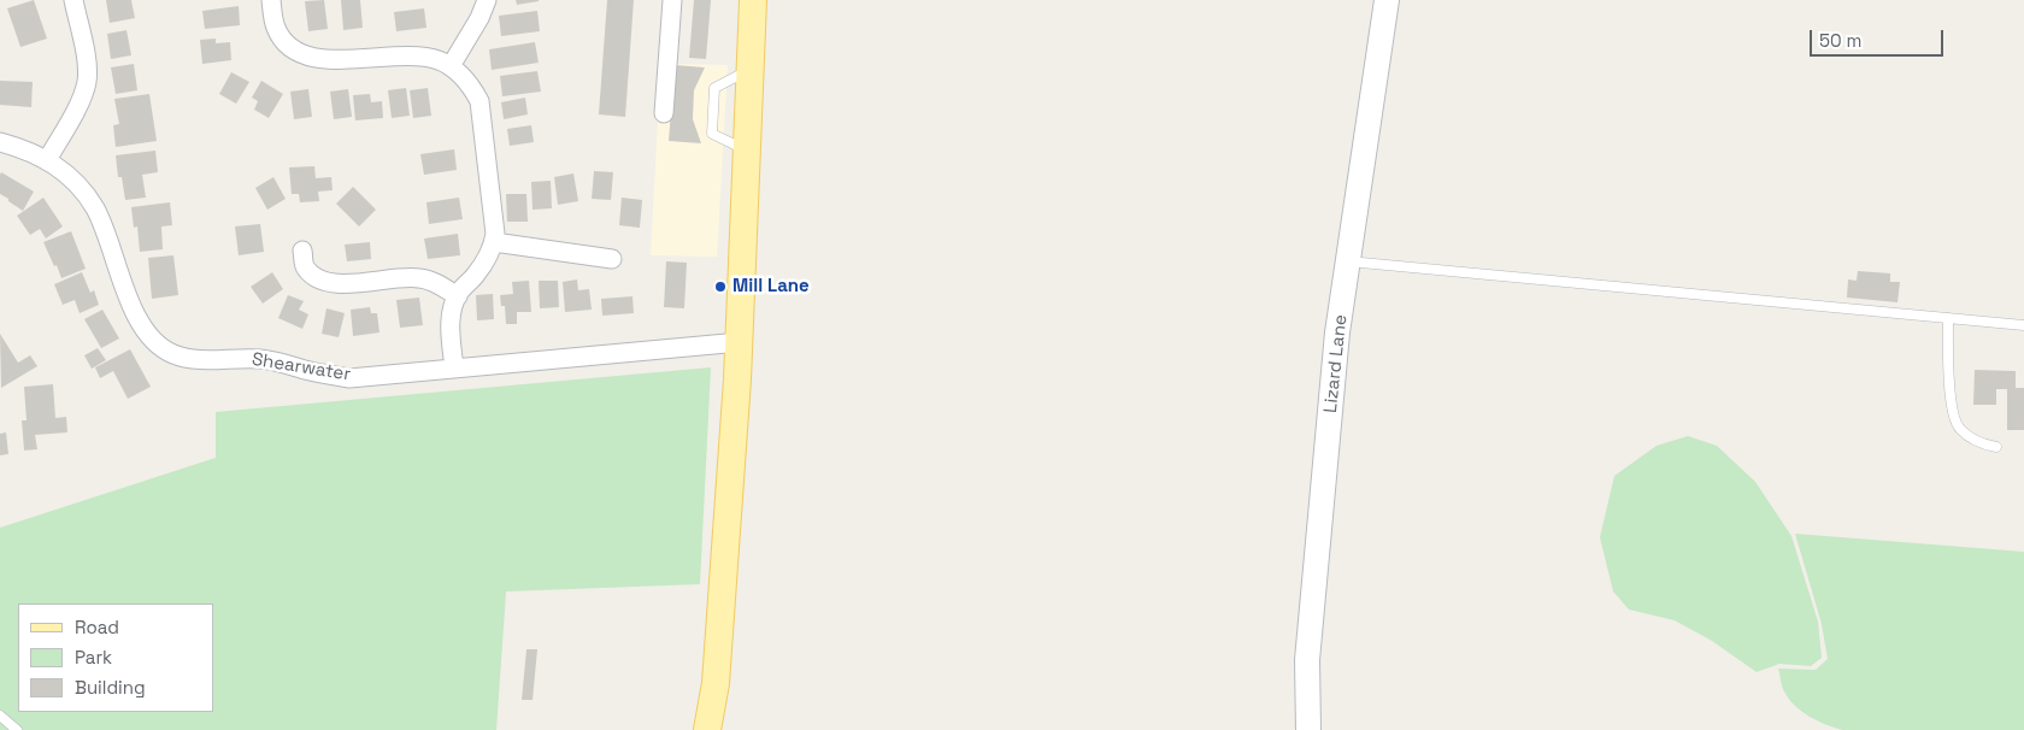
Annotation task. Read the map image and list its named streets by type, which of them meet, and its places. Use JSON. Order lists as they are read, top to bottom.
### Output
{
  "streets": {
    "street": ["Lizard Lane", "Shearwater"]
  },
  "places": ["Mill Lane"],
  "legend": ["Road", "Park", "Building"],
  "scale_bar": "50 m"
}
